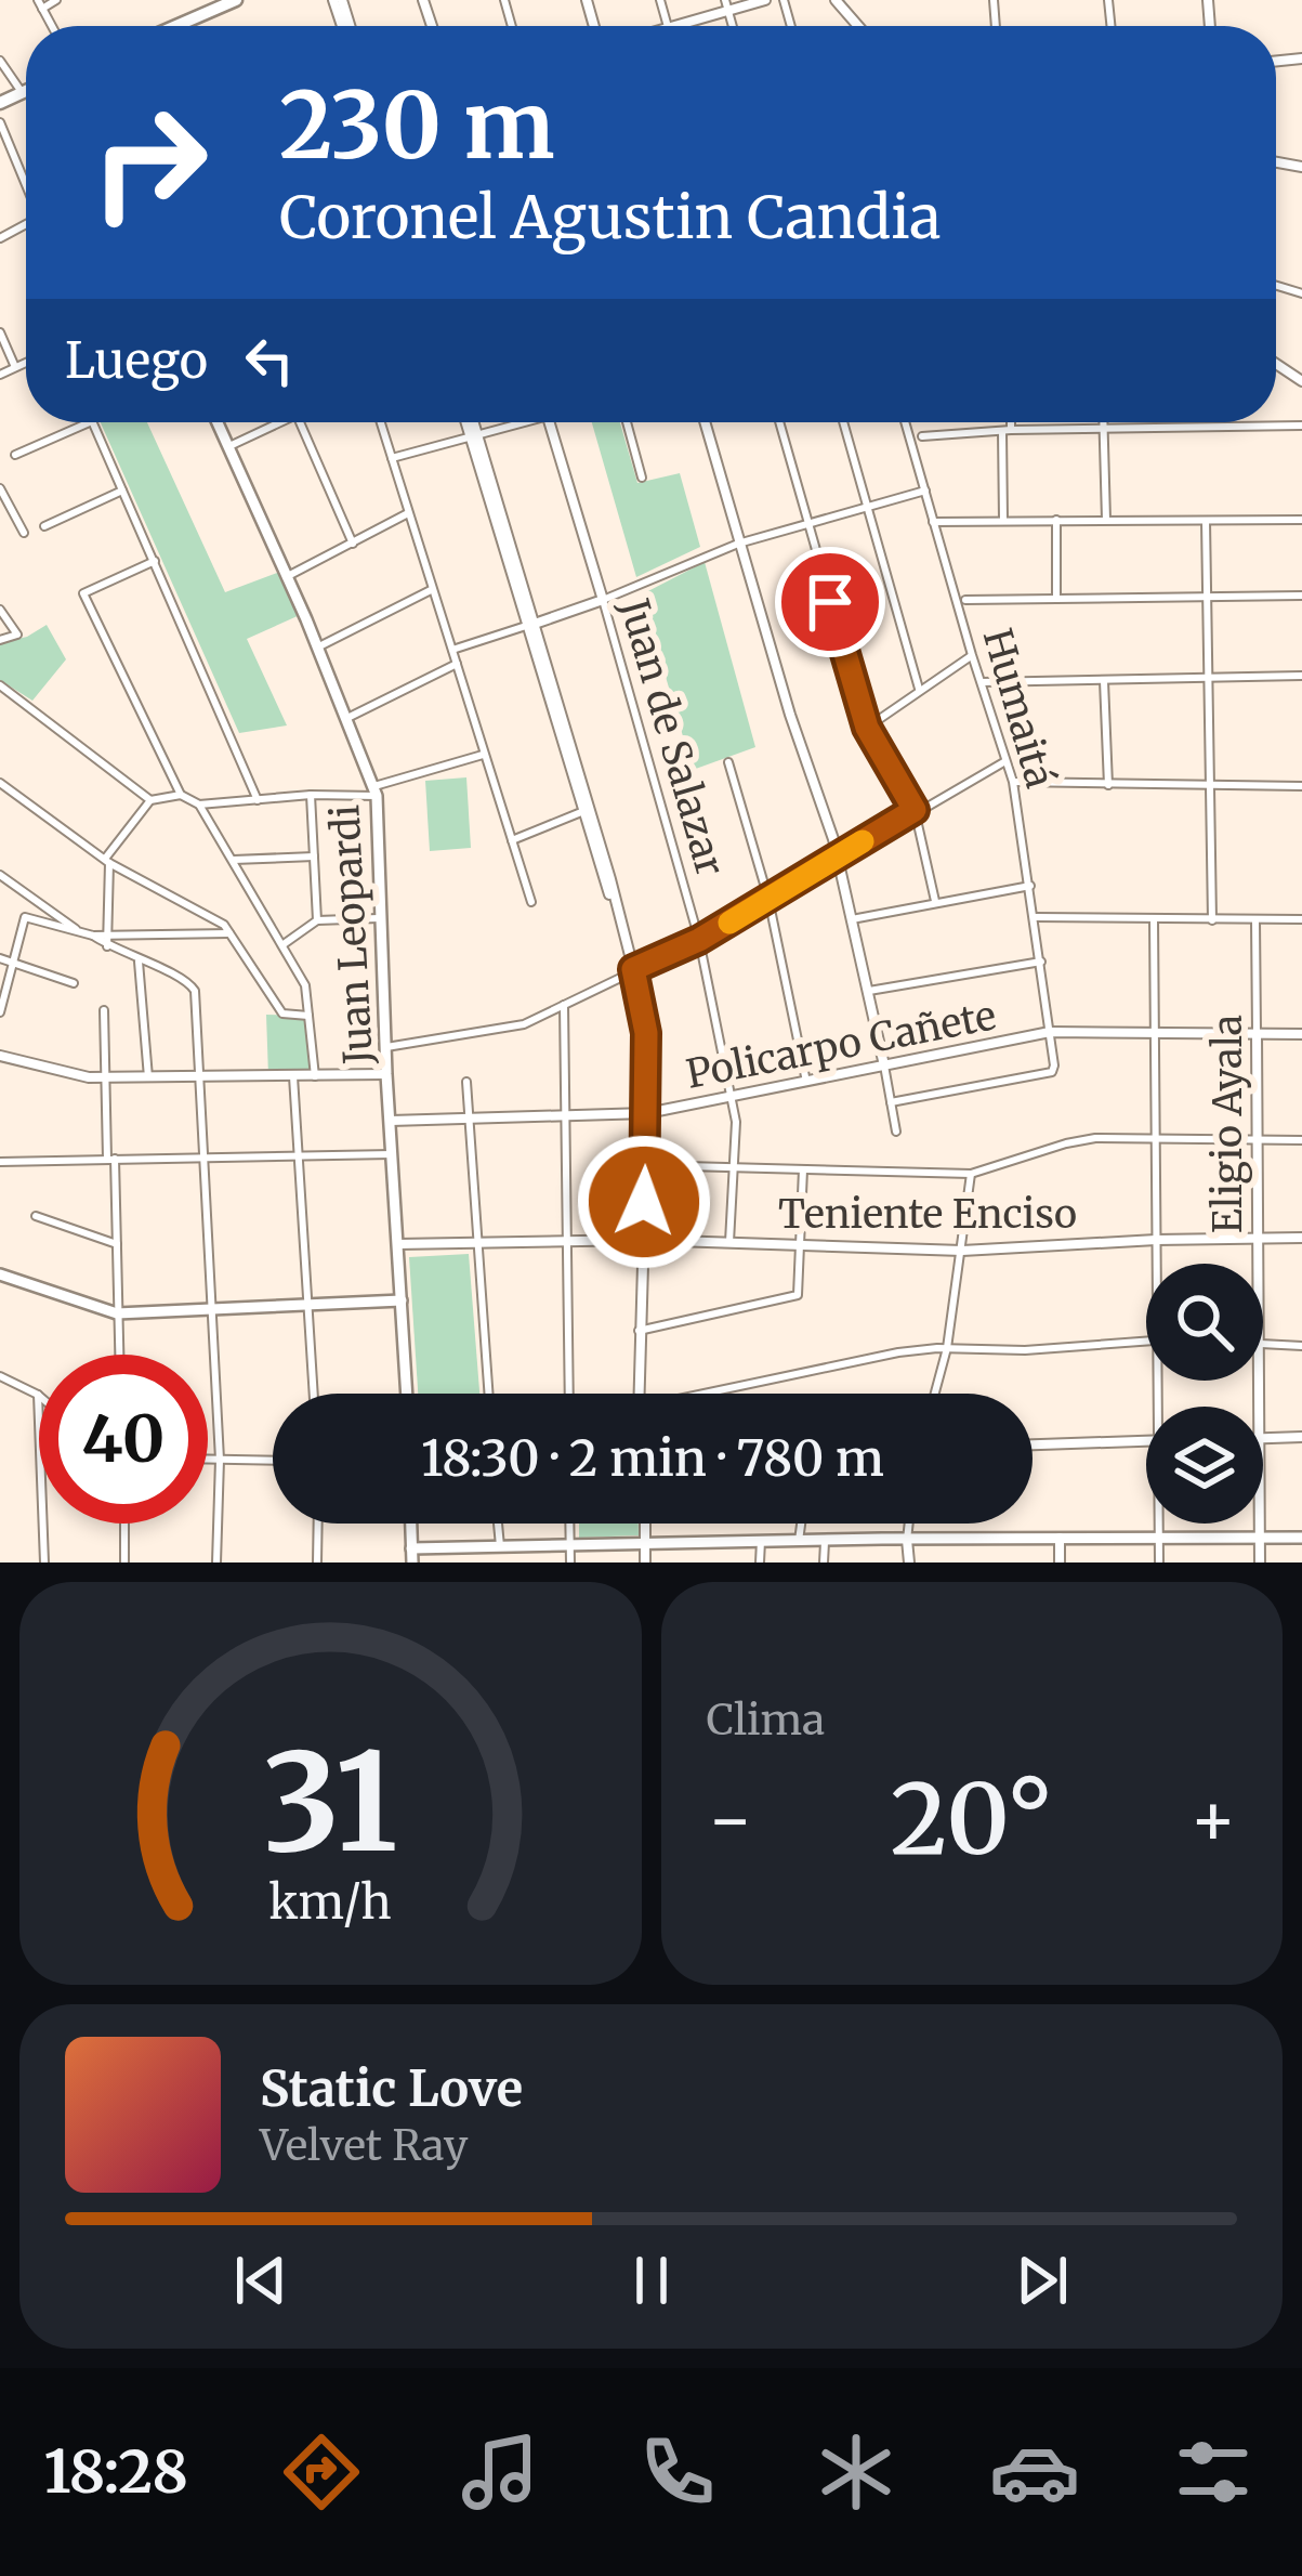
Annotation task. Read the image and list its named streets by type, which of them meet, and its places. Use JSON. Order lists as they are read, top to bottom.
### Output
{
  "streets": {
    "main road": ["Juan Leopardi"],
    "street": [
      "Humaitá",
      "Juan de Salazar",
      "Policarpo Cañete",
      "Eligio Ayala",
      "Teniente Enciso"
    ]
  },
  "crossings": [
    ["Humaitá", "Policarpo Cañete"],
    ["Juan de Salazar", "Policarpo Cañete"],
    ["Juan de Salazar", "Teniente Enciso"],
    ["Juan Leopardi", "Policarpo Cañete"],
    ["Juan Leopardi", "Teniente Enciso"],
    ["Policarpo Cañete", "Eligio Ayala"],
    ["Eligio Ayala", "Teniente Enciso"]
  ],
  "page": {
    "turn": ["230 m", "Coronel Agustin Candia"],
    "then": "Luego",
    "limit": "40",
    "trip": "18:30 · 2 min · 780 m",
    "tile": "Clima",
    "heat": ["−", "20°", "+"],
    "song": ["Static Love", "Velvet Ray"],
    "tabs": "18:28",
    "gauge": ["31", "km/h"]
  }
}
